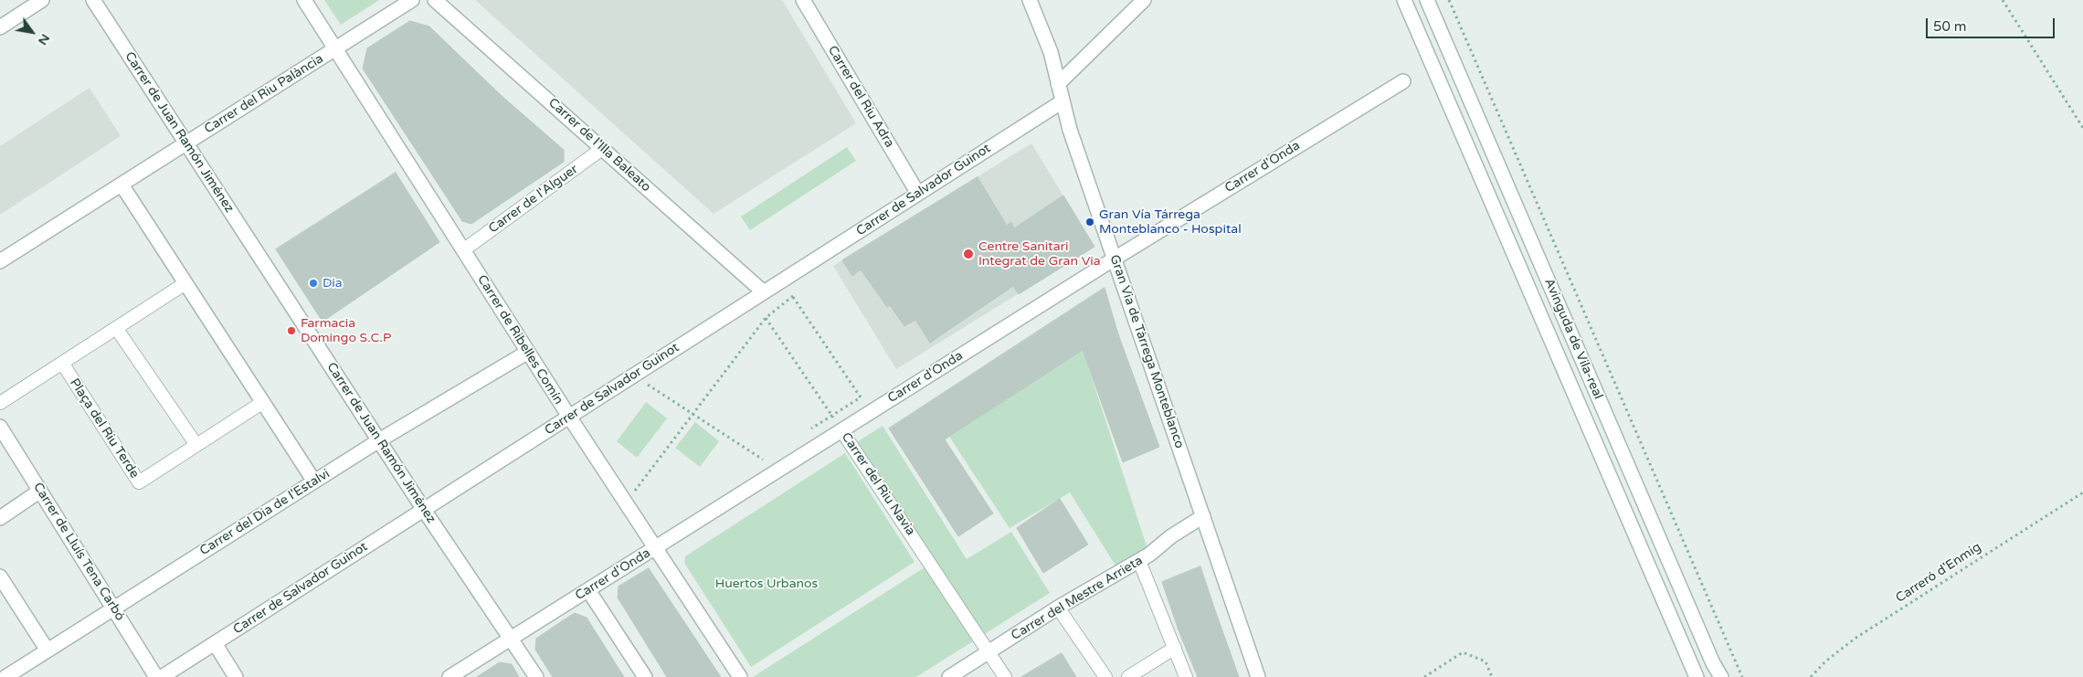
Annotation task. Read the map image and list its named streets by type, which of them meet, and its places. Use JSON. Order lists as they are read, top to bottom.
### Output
{
  "streets": {
    "street": [
      "Carrer del Riu Palància",
      "Carrer del Riu Adra",
      "Carrer de Juan Ramón Jiménez",
      "Carrer de l'Illa Baleato",
      "Carrer d'Onda",
      "Carrer de Salvador Guinot",
      "Carrer de l'Alguer",
      "Avinguda de Vila-real",
      "Carrer de Ribelles Comín",
      "Gran Via de Tàrrega Monteblanco",
      "Plaça del Riu Terde",
      "Carrer del Riu Navia",
      "Carrer del Dia de l'Estalvi",
      "Carrer de Lluís Tena Carbó",
      "Carrer del Mestre Arrieta"
    ],
    "path": ["Carreró d'Enmig"]
  },
  "crossings": [
    ["Carrer del Riu Palància", "Carrer de Juan Ramón Jiménez"],
    ["Carrer del Riu Palància", "Carrer de Ribelles Comín"],
    ["Carrer del Riu Adra", "Carrer de Salvador Guinot"],
    ["Carrer de Juan Ramón Jiménez", "Carrer d'Onda"],
    ["Carrer de Juan Ramón Jiménez", "Carrer de Salvador Guinot"],
    ["Carrer de Juan Ramón Jiménez", "Carrer del Dia de l'Estalvi"],
    ["Carrer de l'Illa Baleato", "Carrer de Salvador Guinot"],
    ["Carrer de l'Illa Baleato", "Carrer de l'Alguer"],
    ["Carrer d'Onda", "Carrer de Ribelles Comín"],
    ["Carrer d'Onda", "Gran Via de Tàrrega Monteblanco"],
    ["Carrer d'Onda", "Carrer del Riu Navia"],
    ["Carrer de Salvador Guinot", "Carrer de Ribelles Comín"],
    ["Carrer de Salvador Guinot", "Gran Via de Tàrrega Monteblanco"],
    ["Carrer de l'Alguer", "Carrer de Ribelles Comín"],
    ["Carrer de Ribelles Comín", "Carrer del Dia de l'Estalvi"],
    ["Gran Via de Tàrrega Monteblanco", "Carrer del Mestre Arrieta"],
    ["Carrer del Riu Navia", "Carrer del Mestre Arrieta"],
    ["Carrer del Dia de l'Estalvi", "Carrer de Lluís Tena Carbó"]
  ],
  "parks": ["Huertos Urbanos"],
  "places": [
    "Gran Vía Tárrega Monteblanco - Hospital",
    "Centre Sanitari Integrat de Gran Via",
    "Dia",
    "Farmacia Domingo S.C.P"
  ],
  "scale_bar": "50 m",
  "north": "bottom right"
}
